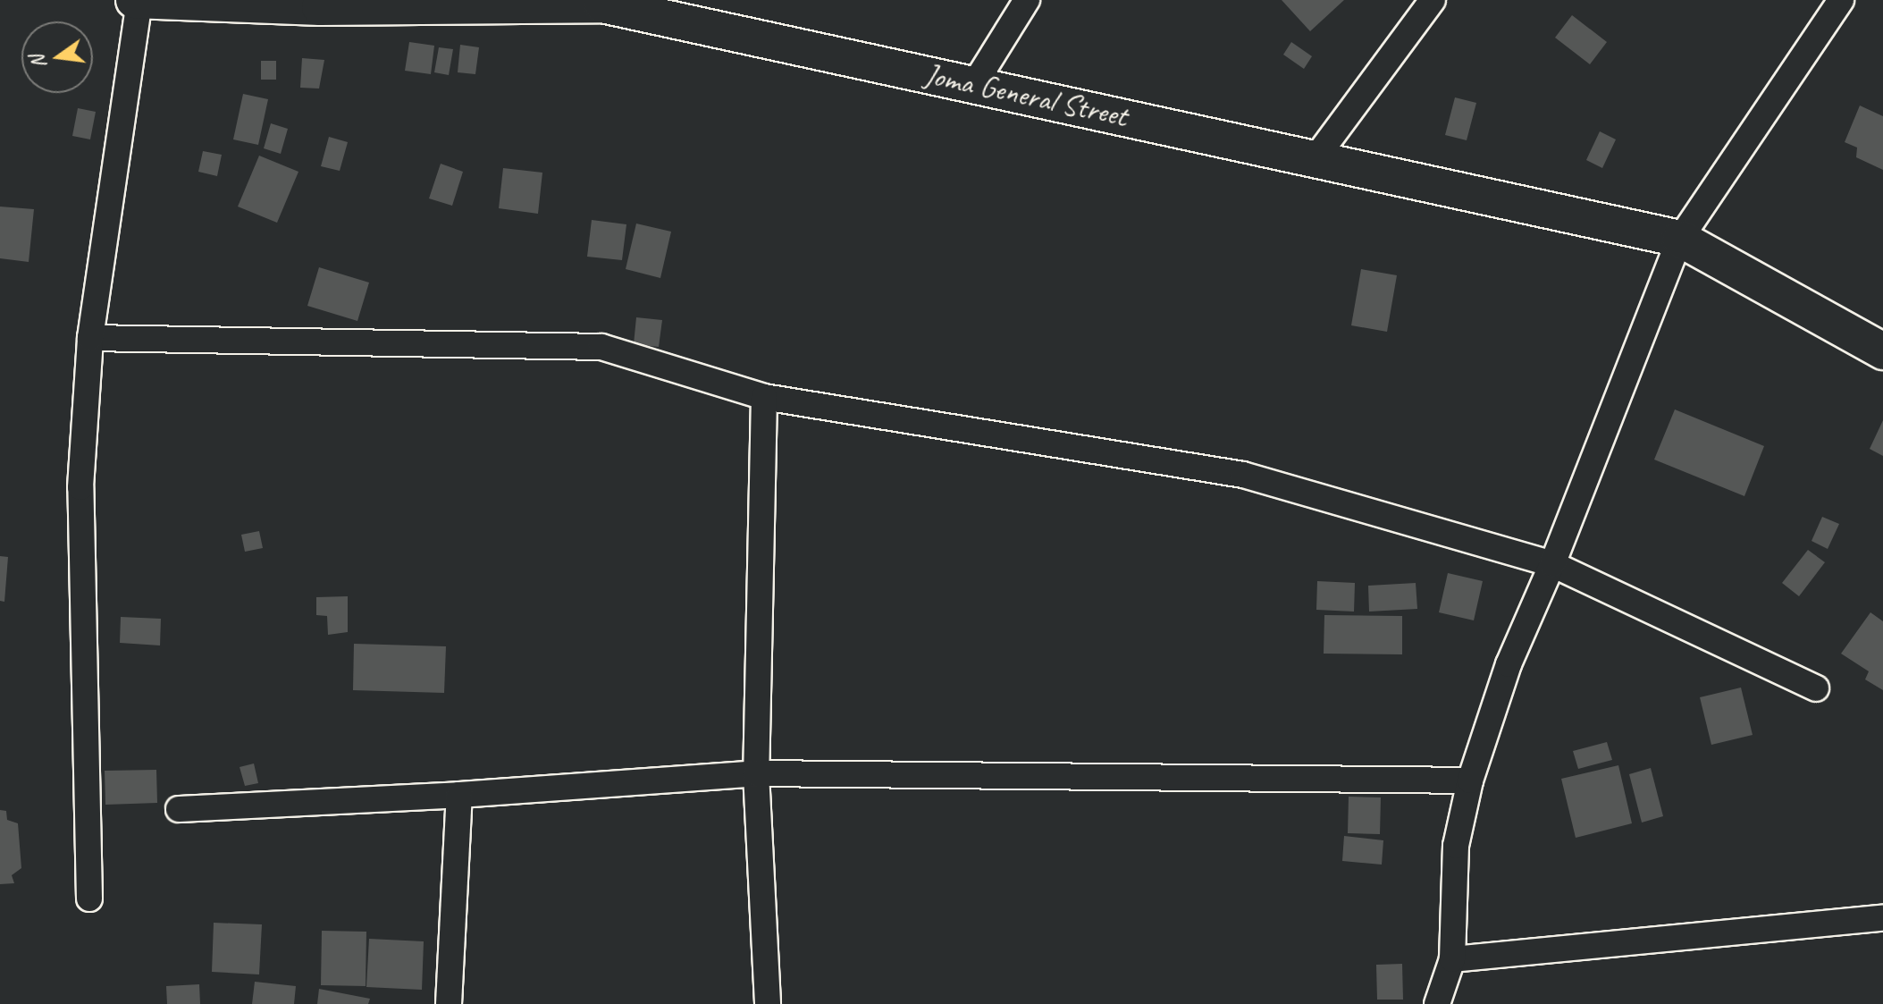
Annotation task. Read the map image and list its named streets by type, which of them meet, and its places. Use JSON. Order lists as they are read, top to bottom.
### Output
{
  "streets": {
    "street": ["Joma General Street"]
  },
  "north": "left"
}
